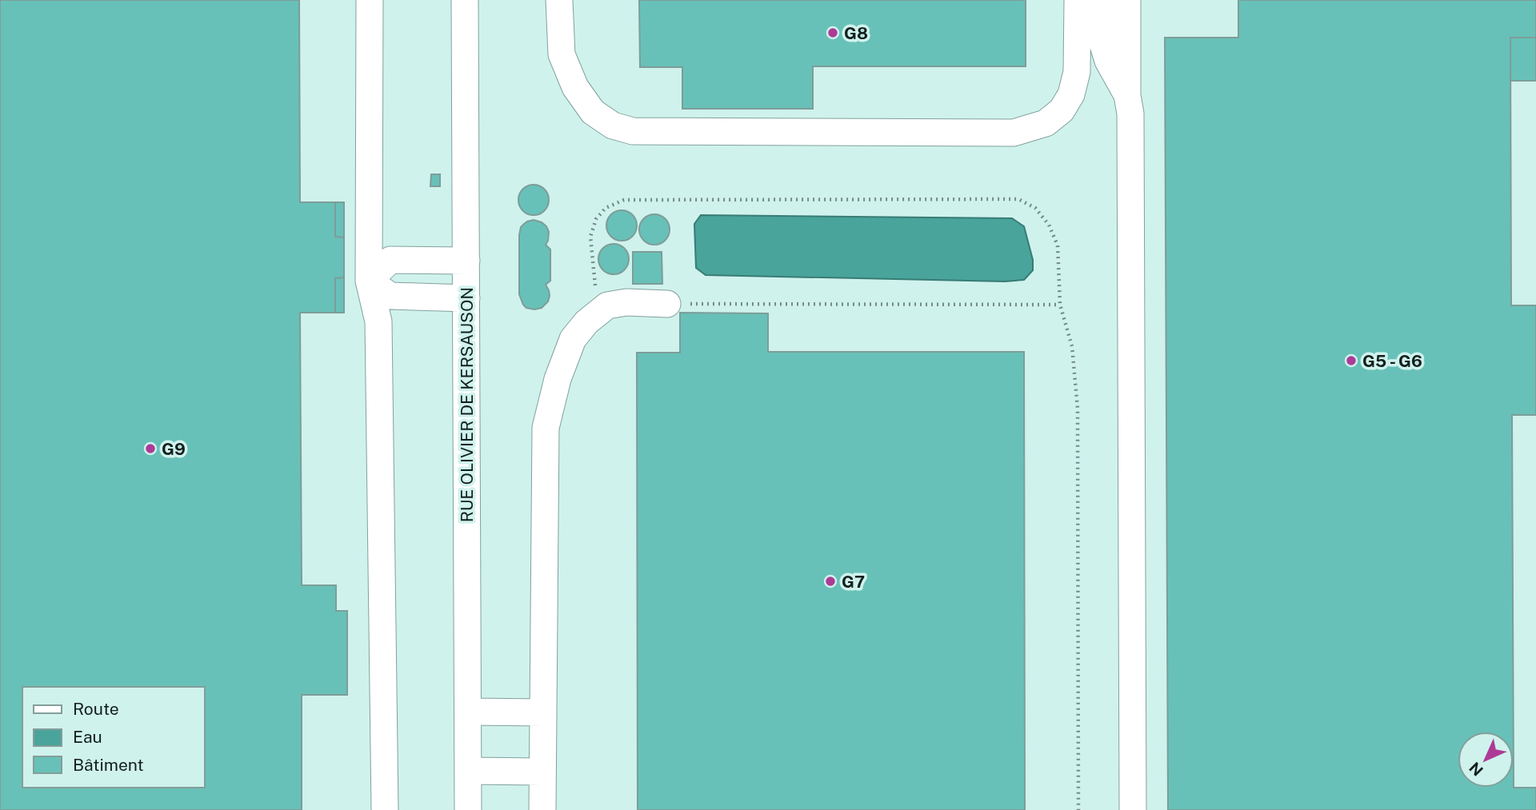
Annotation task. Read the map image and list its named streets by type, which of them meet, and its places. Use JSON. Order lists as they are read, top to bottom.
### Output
{
  "streets": {
    "street": ["RUE OLIVIER DE KERSAUSON"]
  },
  "places": [
    "G8",
    "G5 - G6",
    "G9",
    "G7"
  ],
  "legend": ["Route", "Eau", "Bâtiment"],
  "north": "bottom left"
}
